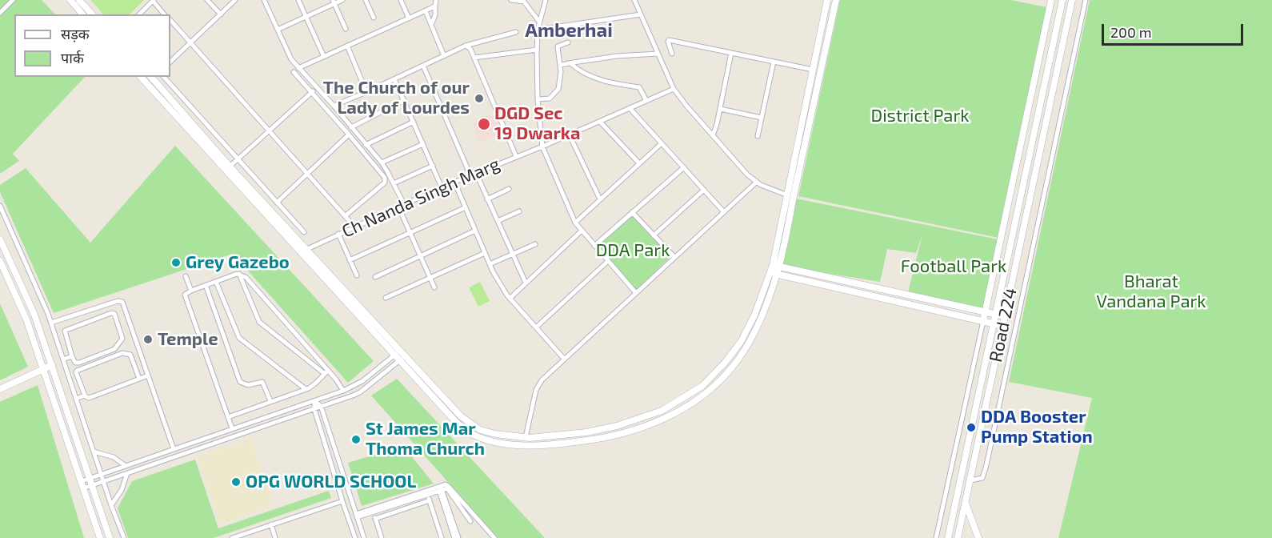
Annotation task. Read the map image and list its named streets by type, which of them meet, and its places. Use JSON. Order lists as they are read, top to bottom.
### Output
{
  "streets": {
    "street": ["Ch Nanda Singh Marg", "Road 224"]
  },
  "districts": ["Amberhai"],
  "parks": [
    "District Park",
    "DDA Park",
    "Football Park",
    "Bharat Vandana Park"
  ],
  "places": [
    "The Church of our Lady of Lourdes",
    "DGD Sec 19 Dwarka",
    "Grey Gazebo",
    "Temple",
    "DDA Booster Pump Station",
    "St James Mar Thoma Church",
    "OPG WORLD SCHOOL"
  ],
  "legend": ["सड़क", "पार्क"],
  "scale_bar": "200 m"
}
